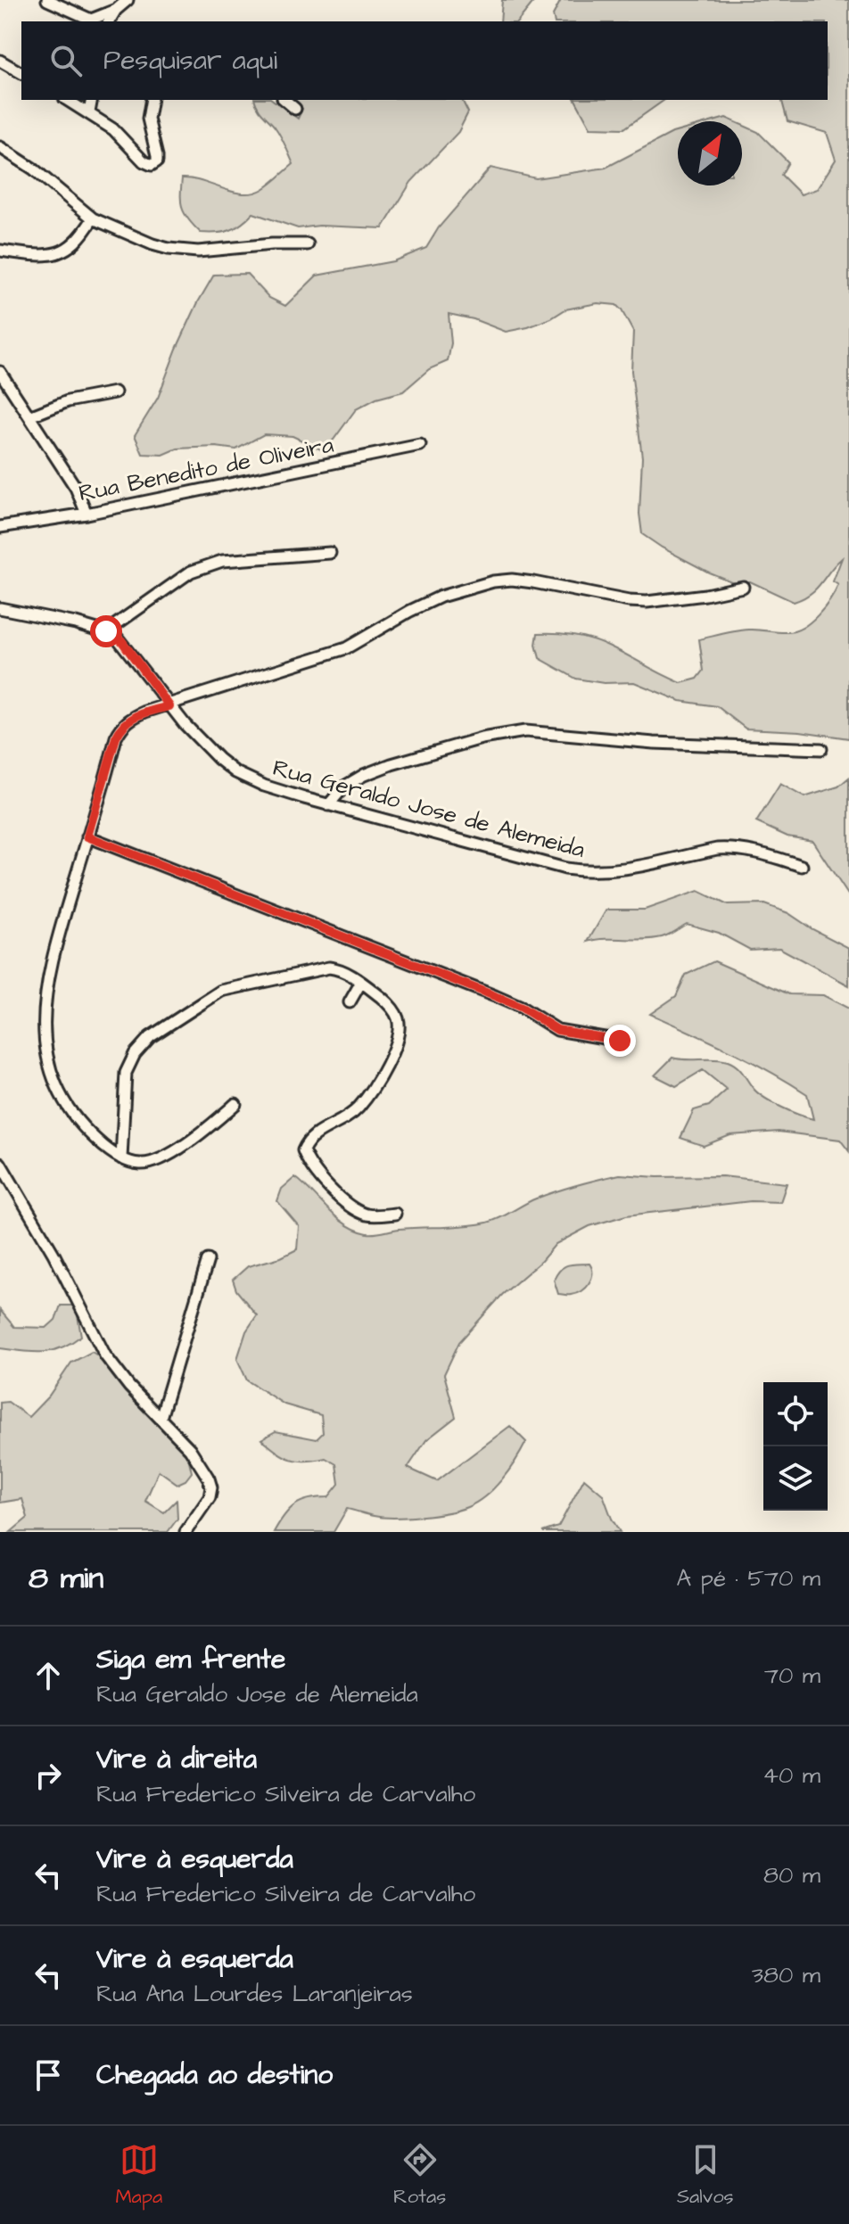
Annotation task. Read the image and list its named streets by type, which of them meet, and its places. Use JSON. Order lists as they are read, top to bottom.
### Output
{
  "streets": {
    "street": ["Rua Benedito de Oliveira", "Rua Geraldo Jose de Alemeida"]
  },
  "north": "top right",
  "page": {
    "search": "Pesquisar aqui",
    "heading": ["8 min", "A pé · 570 m"],
    "list": [
      ["Siga em frente", "Rua Geraldo Jose de Alemeida", "70 m"],
      ["Vire à direita", "Rua Frederico Silveira de Carvalho", "40 m"],
      ["Vire à esquerda", "Rua Frederico Silveira de Carvalho", "80 m"],
      ["Vire à esquerda", "Rua Ana Lourdes Laranjeiras", "380 m"],
      "Chegada ao destino"
    ],
    "nav": ["Mapa", "Rotas", "Salvos"]
  }
}
